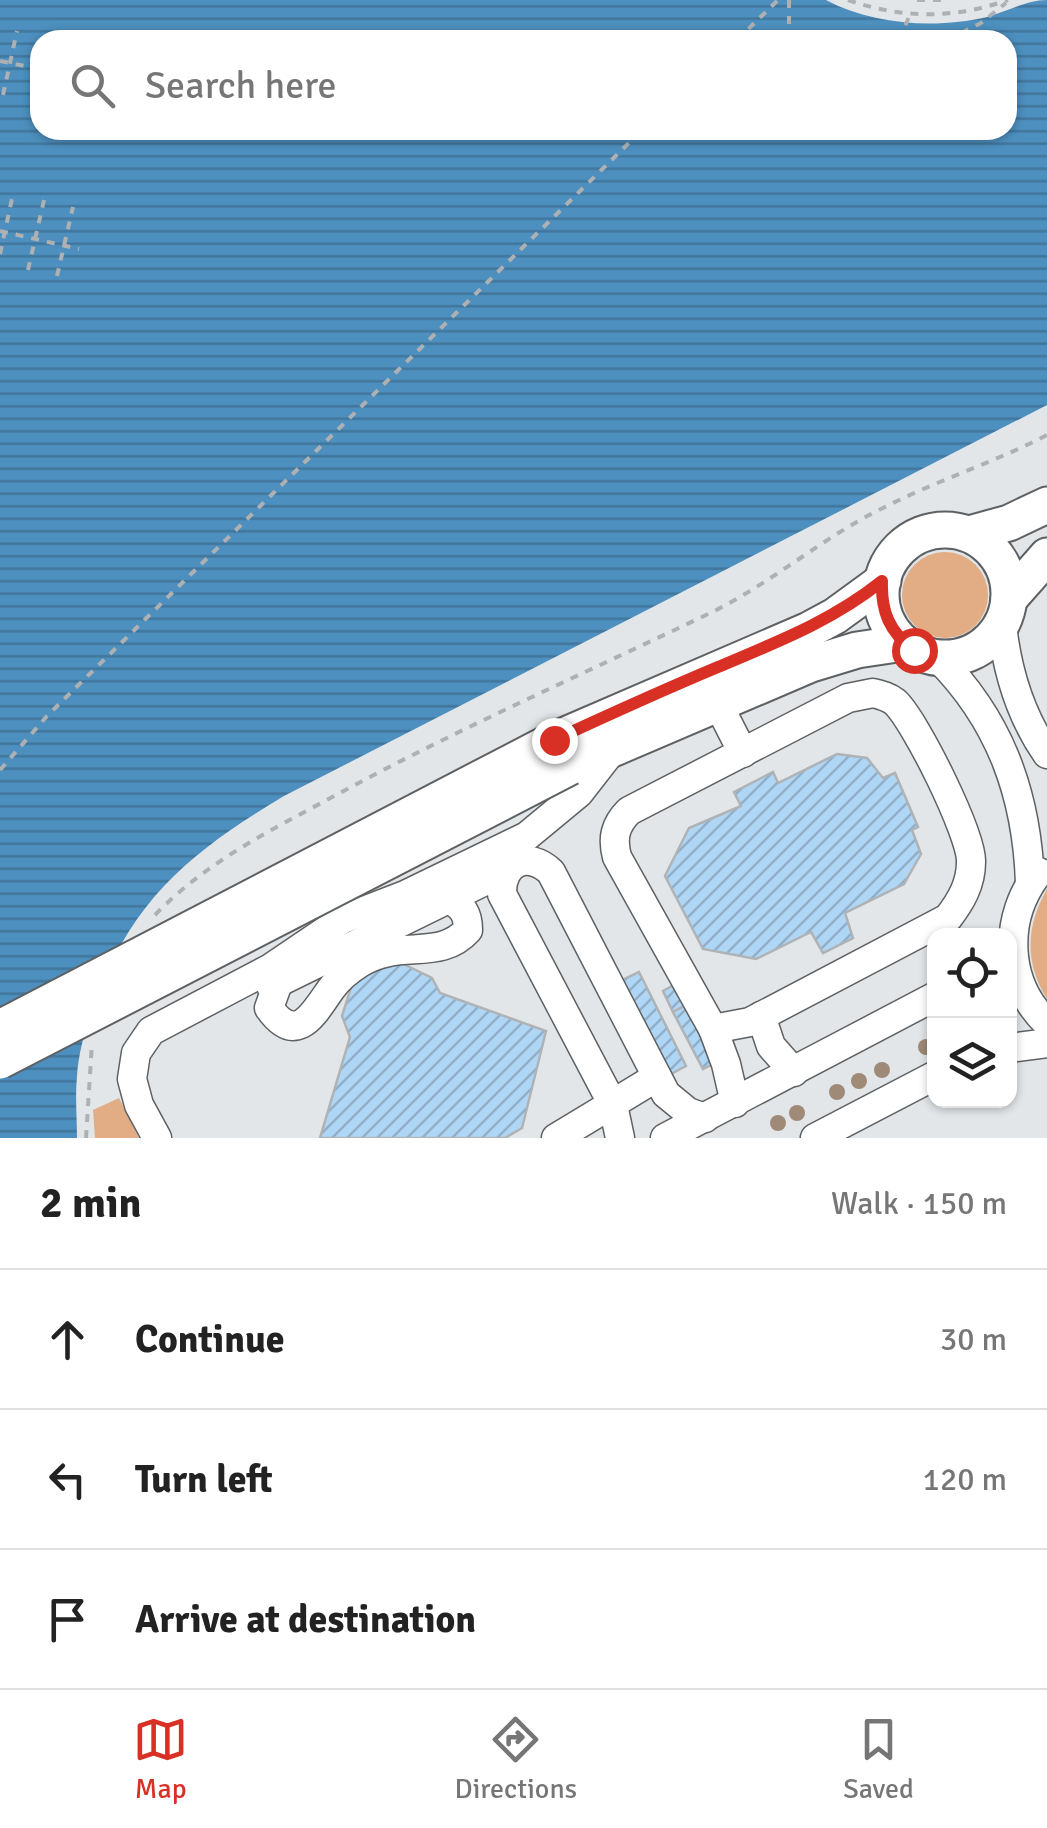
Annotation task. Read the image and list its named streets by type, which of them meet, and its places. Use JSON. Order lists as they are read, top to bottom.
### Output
{
  "page": {
    "search": "Search here",
    "heading": ["2 min", "Walk · 150 m"],
    "list": [
      ["Continue", "30 m"],
      ["Turn left", "120 m"],
      "Arrive at destination"
    ],
    "nav": ["Map", "Directions", "Saved"]
  }
}
